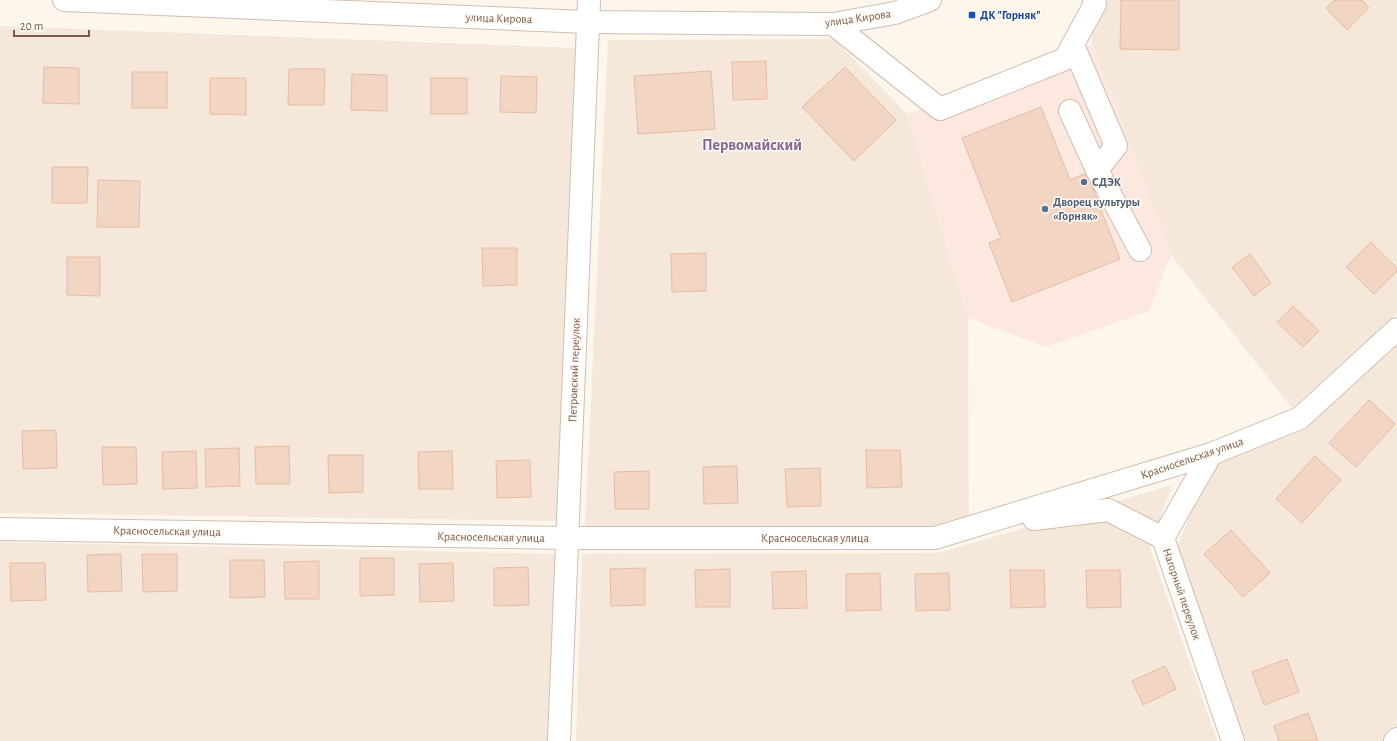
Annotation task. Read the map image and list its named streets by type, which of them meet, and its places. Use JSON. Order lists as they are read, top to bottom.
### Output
{
  "streets": {
    "street": [
      "улица Кирова",
      "Петровский переулок",
      "Красносельская улица",
      "Нагорный переулок"
    ]
  },
  "crossings": [
    ["улица Кирова", "Петровский переулок"],
    ["Петровский переулок", "Красносельская улица"],
    ["Красносельская улица", "Нагорный переулок"]
  ],
  "districts": ["Первомайский"],
  "places": {
    "transit": ["ДК \"Горняк\""],
    "other": ["СДЭК", "Дворец культуры «Горняк»"]
  },
  "scale_bar": "20 m"
}
